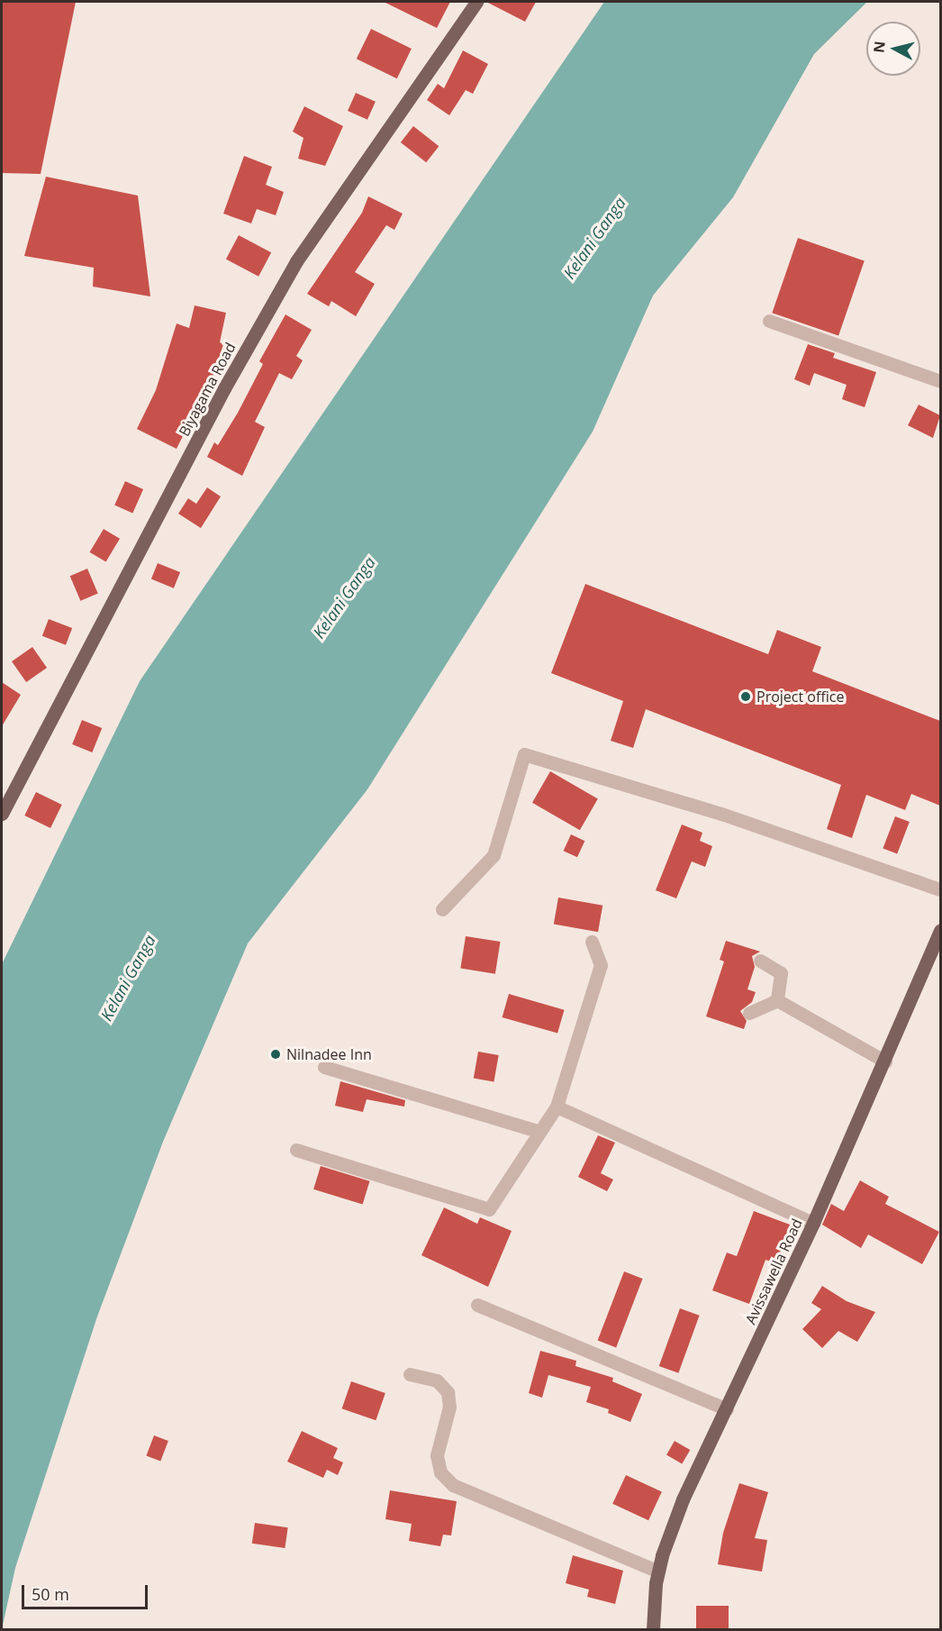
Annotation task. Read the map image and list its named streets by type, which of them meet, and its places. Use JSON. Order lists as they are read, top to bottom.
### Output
{
  "streets": {
    "main road": ["Biyagama Road", "Avissawella Road"]
  },
  "water": ["Kelani Ganga"],
  "places": ["Project office", "Nilnadee Inn"],
  "scale_bar": "50 m",
  "north": "left"
}
